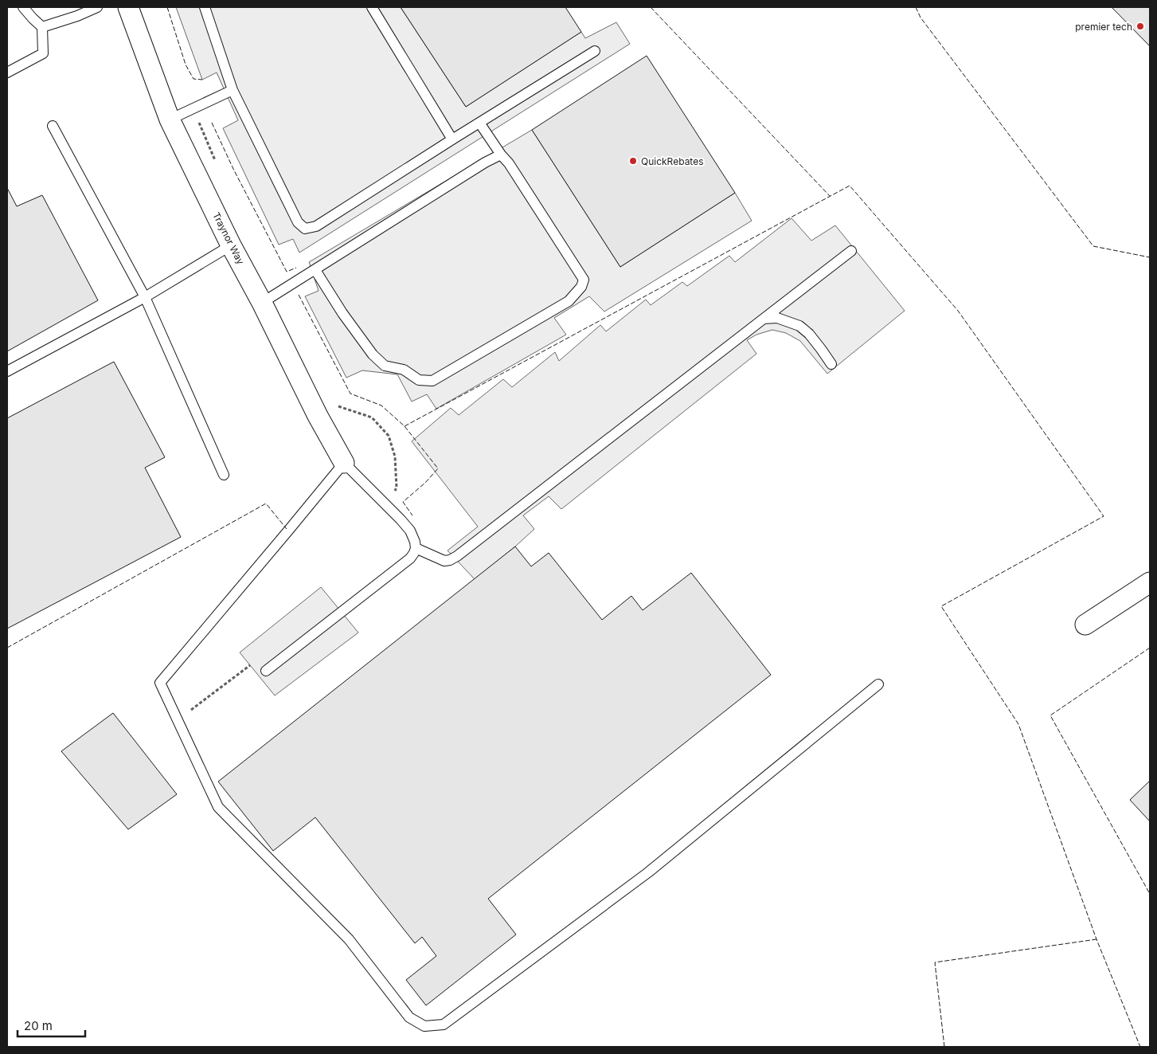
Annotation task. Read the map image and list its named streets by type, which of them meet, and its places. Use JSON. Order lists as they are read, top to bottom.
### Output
{
  "streets": {
    "street": ["Traynor Way"]
  },
  "places": ["premier tech", "QuickRebates"],
  "scale_bar": "20 m"
}
